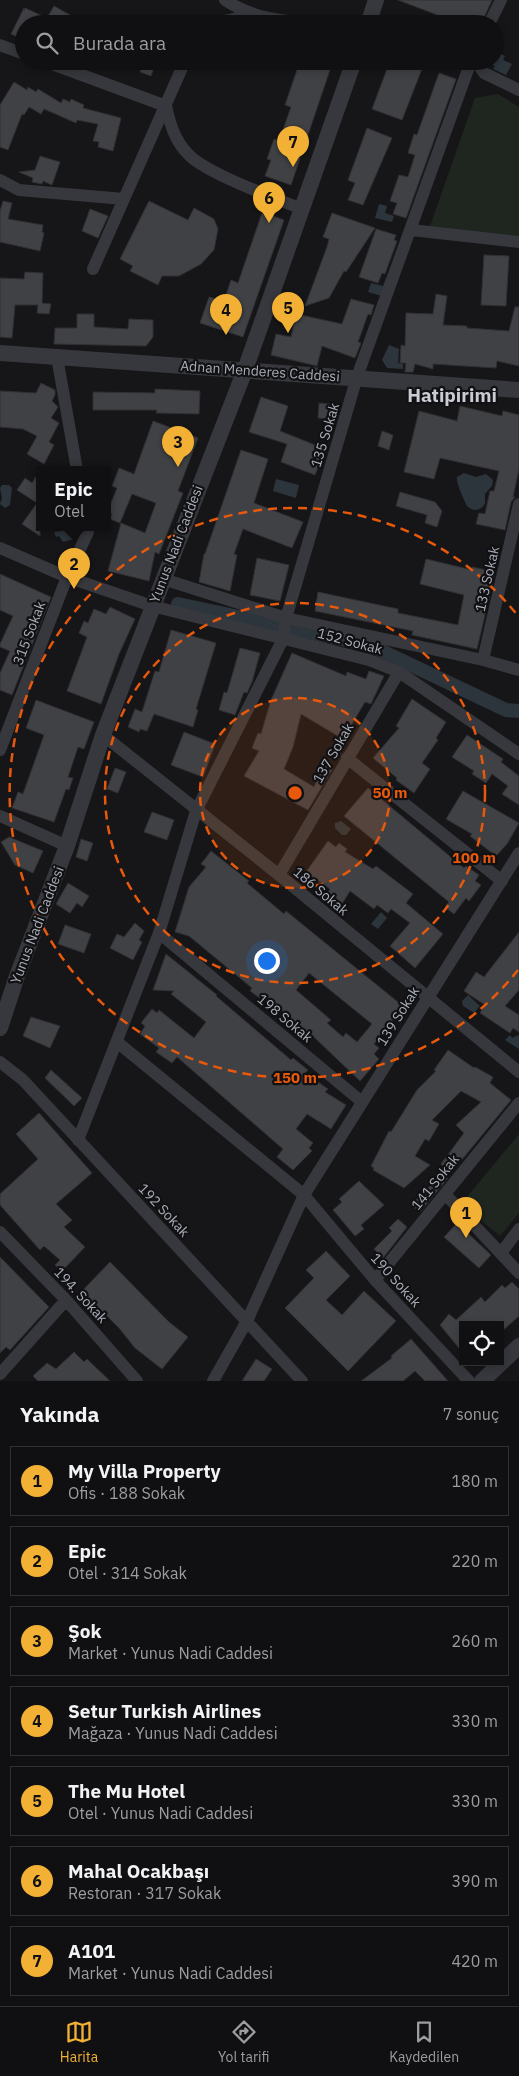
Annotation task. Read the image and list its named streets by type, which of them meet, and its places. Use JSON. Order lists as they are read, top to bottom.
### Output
{
  "streets": {
    "street": [
      "Adnan Menderes Caddesi",
      "135 Sokak",
      "Yunus Nadi Caddesi",
      "133 Sokak",
      "315 Sokak",
      "152 Sokak",
      "137 Sokak",
      "186 Sokak",
      "139 Sokak",
      "198 Sokak",
      "141 Sokak",
      "192 Sokak",
      "190 Sokak",
      "194. Sokak"
    ]
  },
  "crossings": [
    ["Adnan Menderes Caddesi", "135 Sokak"],
    ["Adnan Menderes Caddesi", "Yunus Nadi Caddesi"],
    ["135 Sokak", "152 Sokak"],
    ["135 Sokak", "186 Sokak"],
    ["135 Sokak", "198 Sokak"],
    ["135 Sokak", "192 Sokak"],
    ["135 Sokak", "190 Sokak"],
    ["Yunus Nadi Caddesi", "152 Sokak"],
    ["Yunus Nadi Caddesi", "186 Sokak"],
    ["133 Sokak", "152 Sokak"],
    ["315 Sokak", "152 Sokak"],
    ["152 Sokak", "137 Sokak"],
    ["137 Sokak", "186 Sokak"],
    ["186 Sokak", "139 Sokak"],
    ["139 Sokak", "198 Sokak"],
    ["139 Sokak", "192 Sokak"],
    ["139 Sokak", "190 Sokak"],
    ["141 Sokak", "190 Sokak"]
  ],
  "districts": ["Hatipirimi"],
  "page": {
    "search": "Burada ara",
    "pins": [
      "7",
      "6",
      "5",
      "4",
      "3",
      "2",
      "1"
    ],
    "popup": ["Epic", "Otel"],
    "heading": ["Yakında", "7 sonuç"],
    "list": [
      {
        "mark": "1",
        "name": "My Villa Property",
        "note": "Ofis · 188 Sokak",
        "value": "180 m"
      },
      {
        "mark": "2",
        "name": "Epic",
        "note": "Otel · 314 Sokak",
        "value": "220 m"
      },
      {
        "mark": "3",
        "name": "Şok",
        "note": "Market · Yunus Nadi Caddesi",
        "value": "260 m"
      },
      {
        "mark": "4",
        "name": "Setur Turkish Airlines",
        "note": "Mağaza · Yunus Nadi Caddesi",
        "value": "330 m"
      },
      {
        "mark": "5",
        "name": "The Mu Hotel",
        "note": "Otel · Yunus Nadi Caddesi",
        "value": "330 m"
      },
      {
        "mark": "6",
        "name": "Mahal Ocakbaşı",
        "note": "Restoran · 317 Sokak",
        "value": "390 m"
      },
      {
        "mark": "7",
        "name": "A101",
        "note": "Market · Yunus Nadi Caddesi",
        "value": "420 m"
      }
    ],
    "nav": ["Harita", "Yol tarifi", "Kaydedilen"]
  },
  "rings": ["50 m", "100 m", "150 m"]
}
